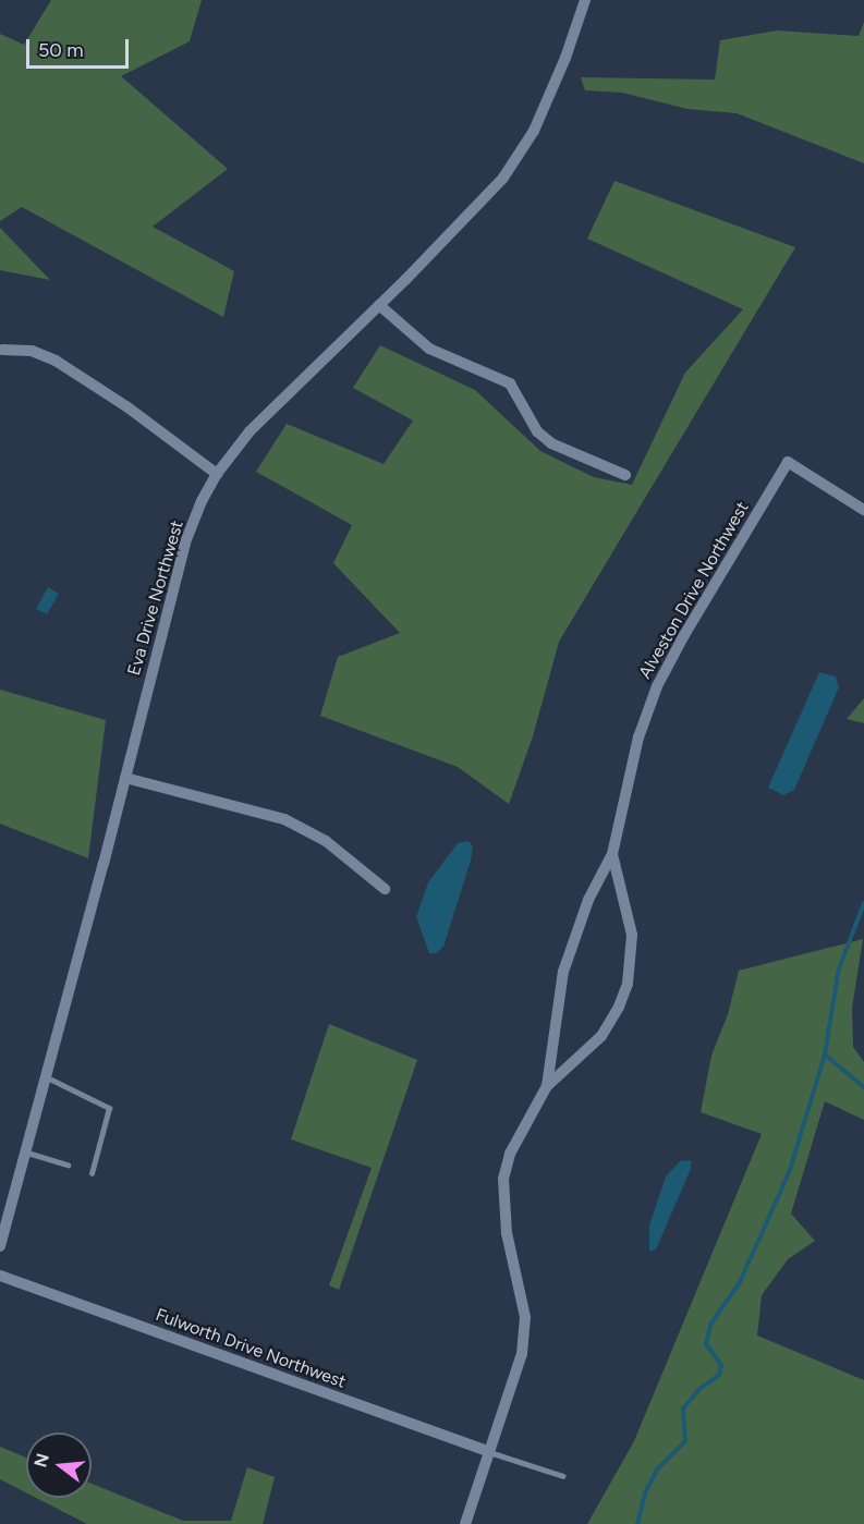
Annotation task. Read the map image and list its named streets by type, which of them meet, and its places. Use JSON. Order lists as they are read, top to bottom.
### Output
{
  "streets": {
    "street": ["Alveston Drive Northwest", "Eva Drive Northwest", "Fulworth Drive Northwest"]
  },
  "crossings": [
    ["Alveston Drive Northwest", "Fulworth Drive Northwest"]
  ],
  "scale_bar": "50 m",
  "north": "left"
}
